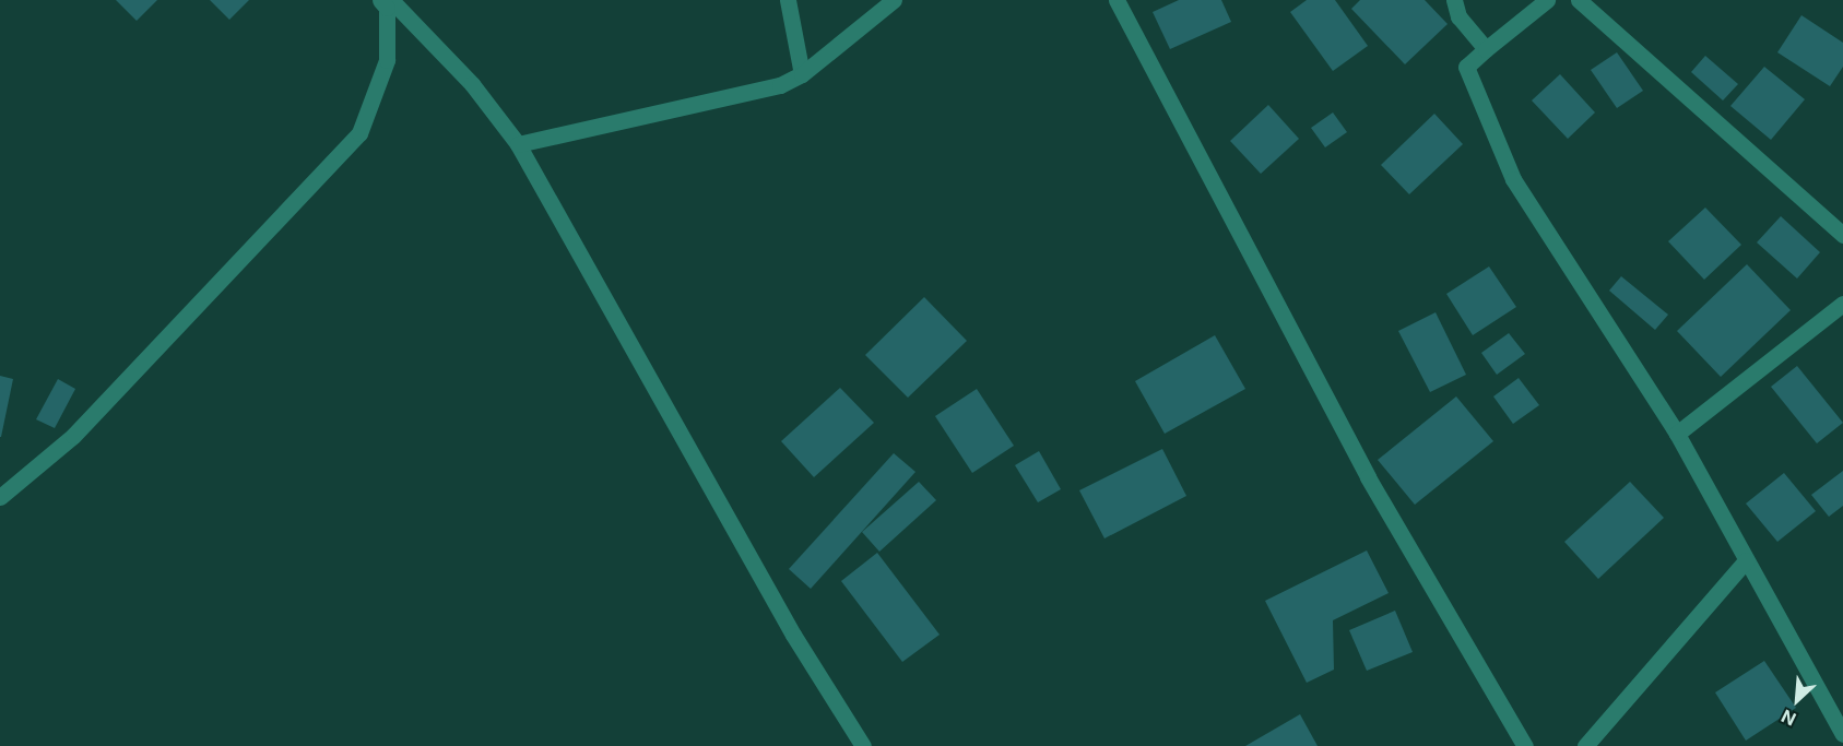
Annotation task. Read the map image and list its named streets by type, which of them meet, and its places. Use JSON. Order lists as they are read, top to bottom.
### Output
{
  "north": "bottom left"
}
